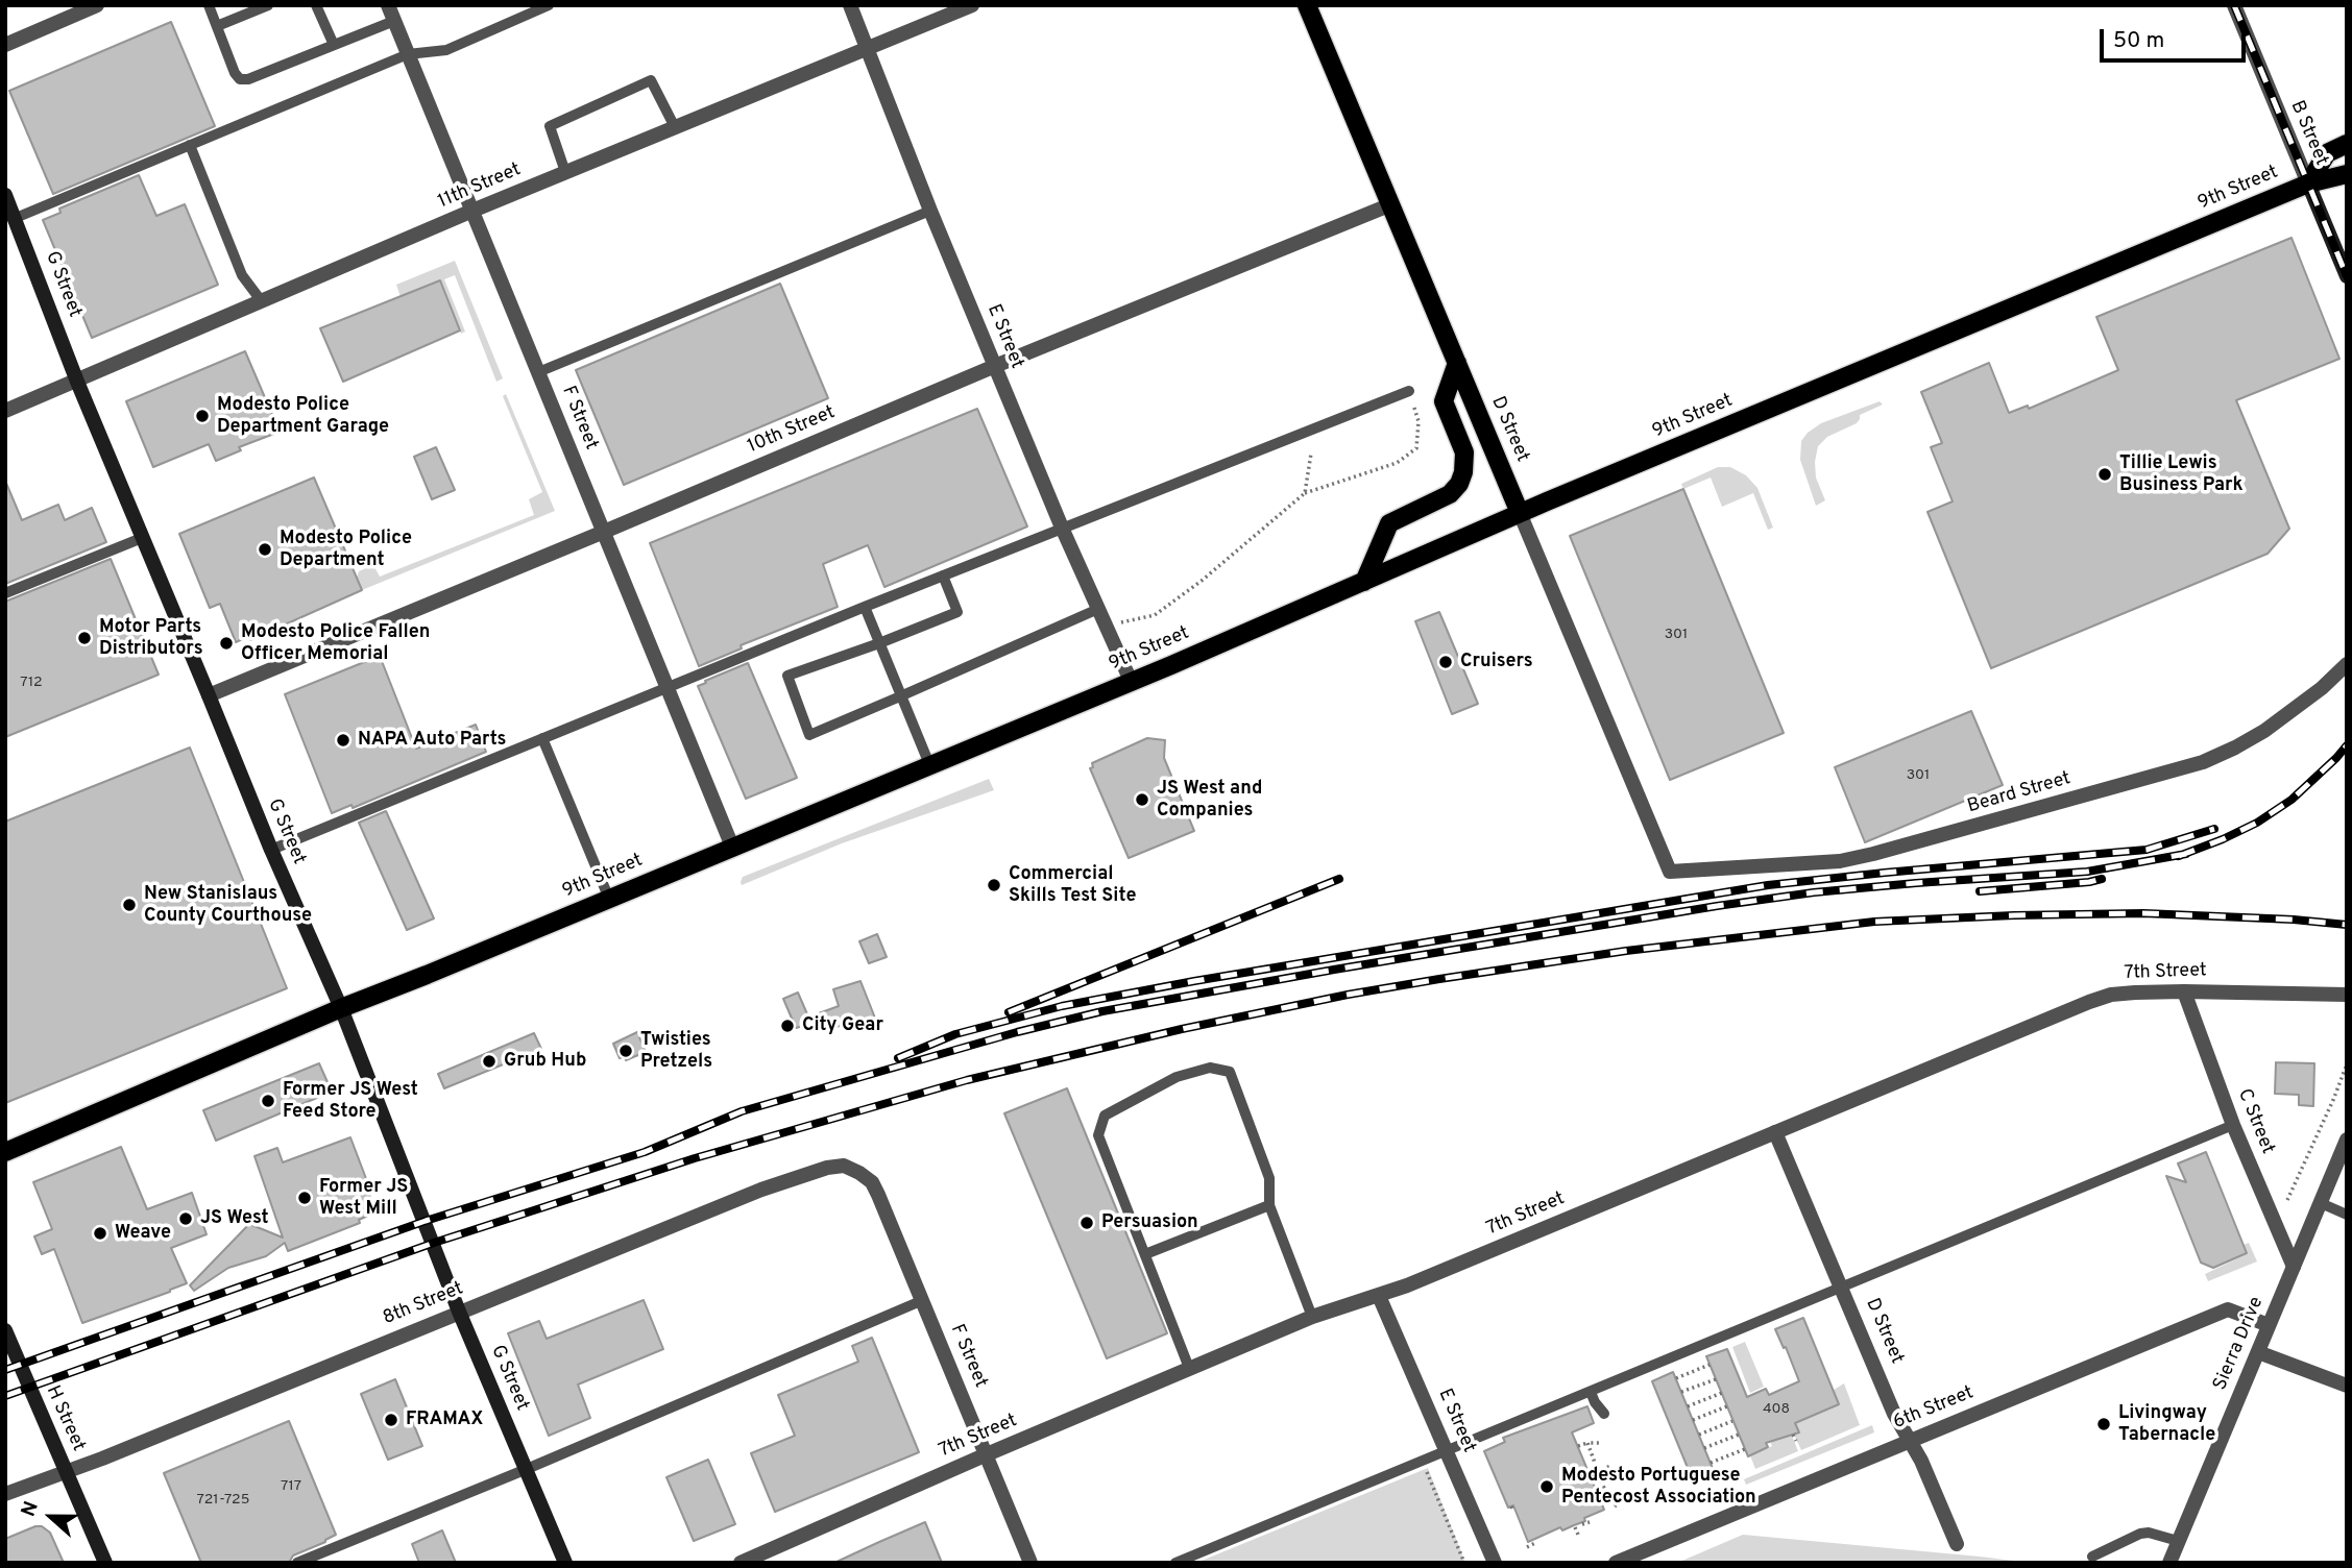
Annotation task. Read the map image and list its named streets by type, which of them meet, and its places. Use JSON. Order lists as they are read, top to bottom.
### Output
{
  "streets": {
    "main road": [
      "B Street",
      "9th Street",
      "G Street",
      "D Street",
      "H Street"
    ],
    "street": [
      "11th Street",
      "E Street",
      "F Street",
      "10th Street",
      "Beard Street",
      "7th Street",
      "C Street",
      "8th Street",
      "Sierra Drive",
      "6th Street"
    ]
  },
  "crossings": [
    ["B Street", "9th Street"],
    ["11th Street", "G Street"],
    ["11th Street", "E Street"],
    ["11th Street", "F Street"],
    ["9th Street", "G Street"],
    ["9th Street", "E Street"],
    ["9th Street", "F Street"],
    ["9th Street", "D Street"],
    ["G Street", "10th Street"],
    ["G Street", "8th Street"],
    ["E Street", "10th Street"],
    ["E Street", "7th Street"],
    ["F Street", "10th Street"],
    ["F Street", "7th Street"],
    ["F Street", "8th Street"],
    ["D Street", "10th Street"],
    ["D Street", "Beard Street"],
    ["D Street", "7th Street"],
    ["D Street", "6th Street"],
    ["7th Street", "C Street"],
    ["C Street", "Sierra Drive"],
    ["8th Street", "H Street"],
    ["Sierra Drive", "6th Street"]
  ],
  "places": [
    "Modesto Police Department Garage",
    "Tillie Lewis Business Park",
    "Modesto Police Department",
    "Motor Parts Distributors",
    "Modesto Police Fallen Officer Memorial",
    "Cruisers",
    "NAPA Auto Parts",
    "JS West and Companies",
    "Commercial Skills Test Site",
    "New Stanislaus County Courthouse",
    "City Gear",
    "Twisties Pretzels",
    "Grub Hub",
    "Former JS West Feed Store",
    "Former JS West Mill",
    "JS West",
    "Persuasion",
    "Weave",
    "FRAMAX",
    "Livingway Tabernacle",
    "Modesto Portuguese Pentecost Association"
  ],
  "house_numbers": [
    "301",
    "712",
    "301",
    "408",
    "717",
    "721-725"
  ],
  "scale_bar": "50 m",
  "north": "left"
}
